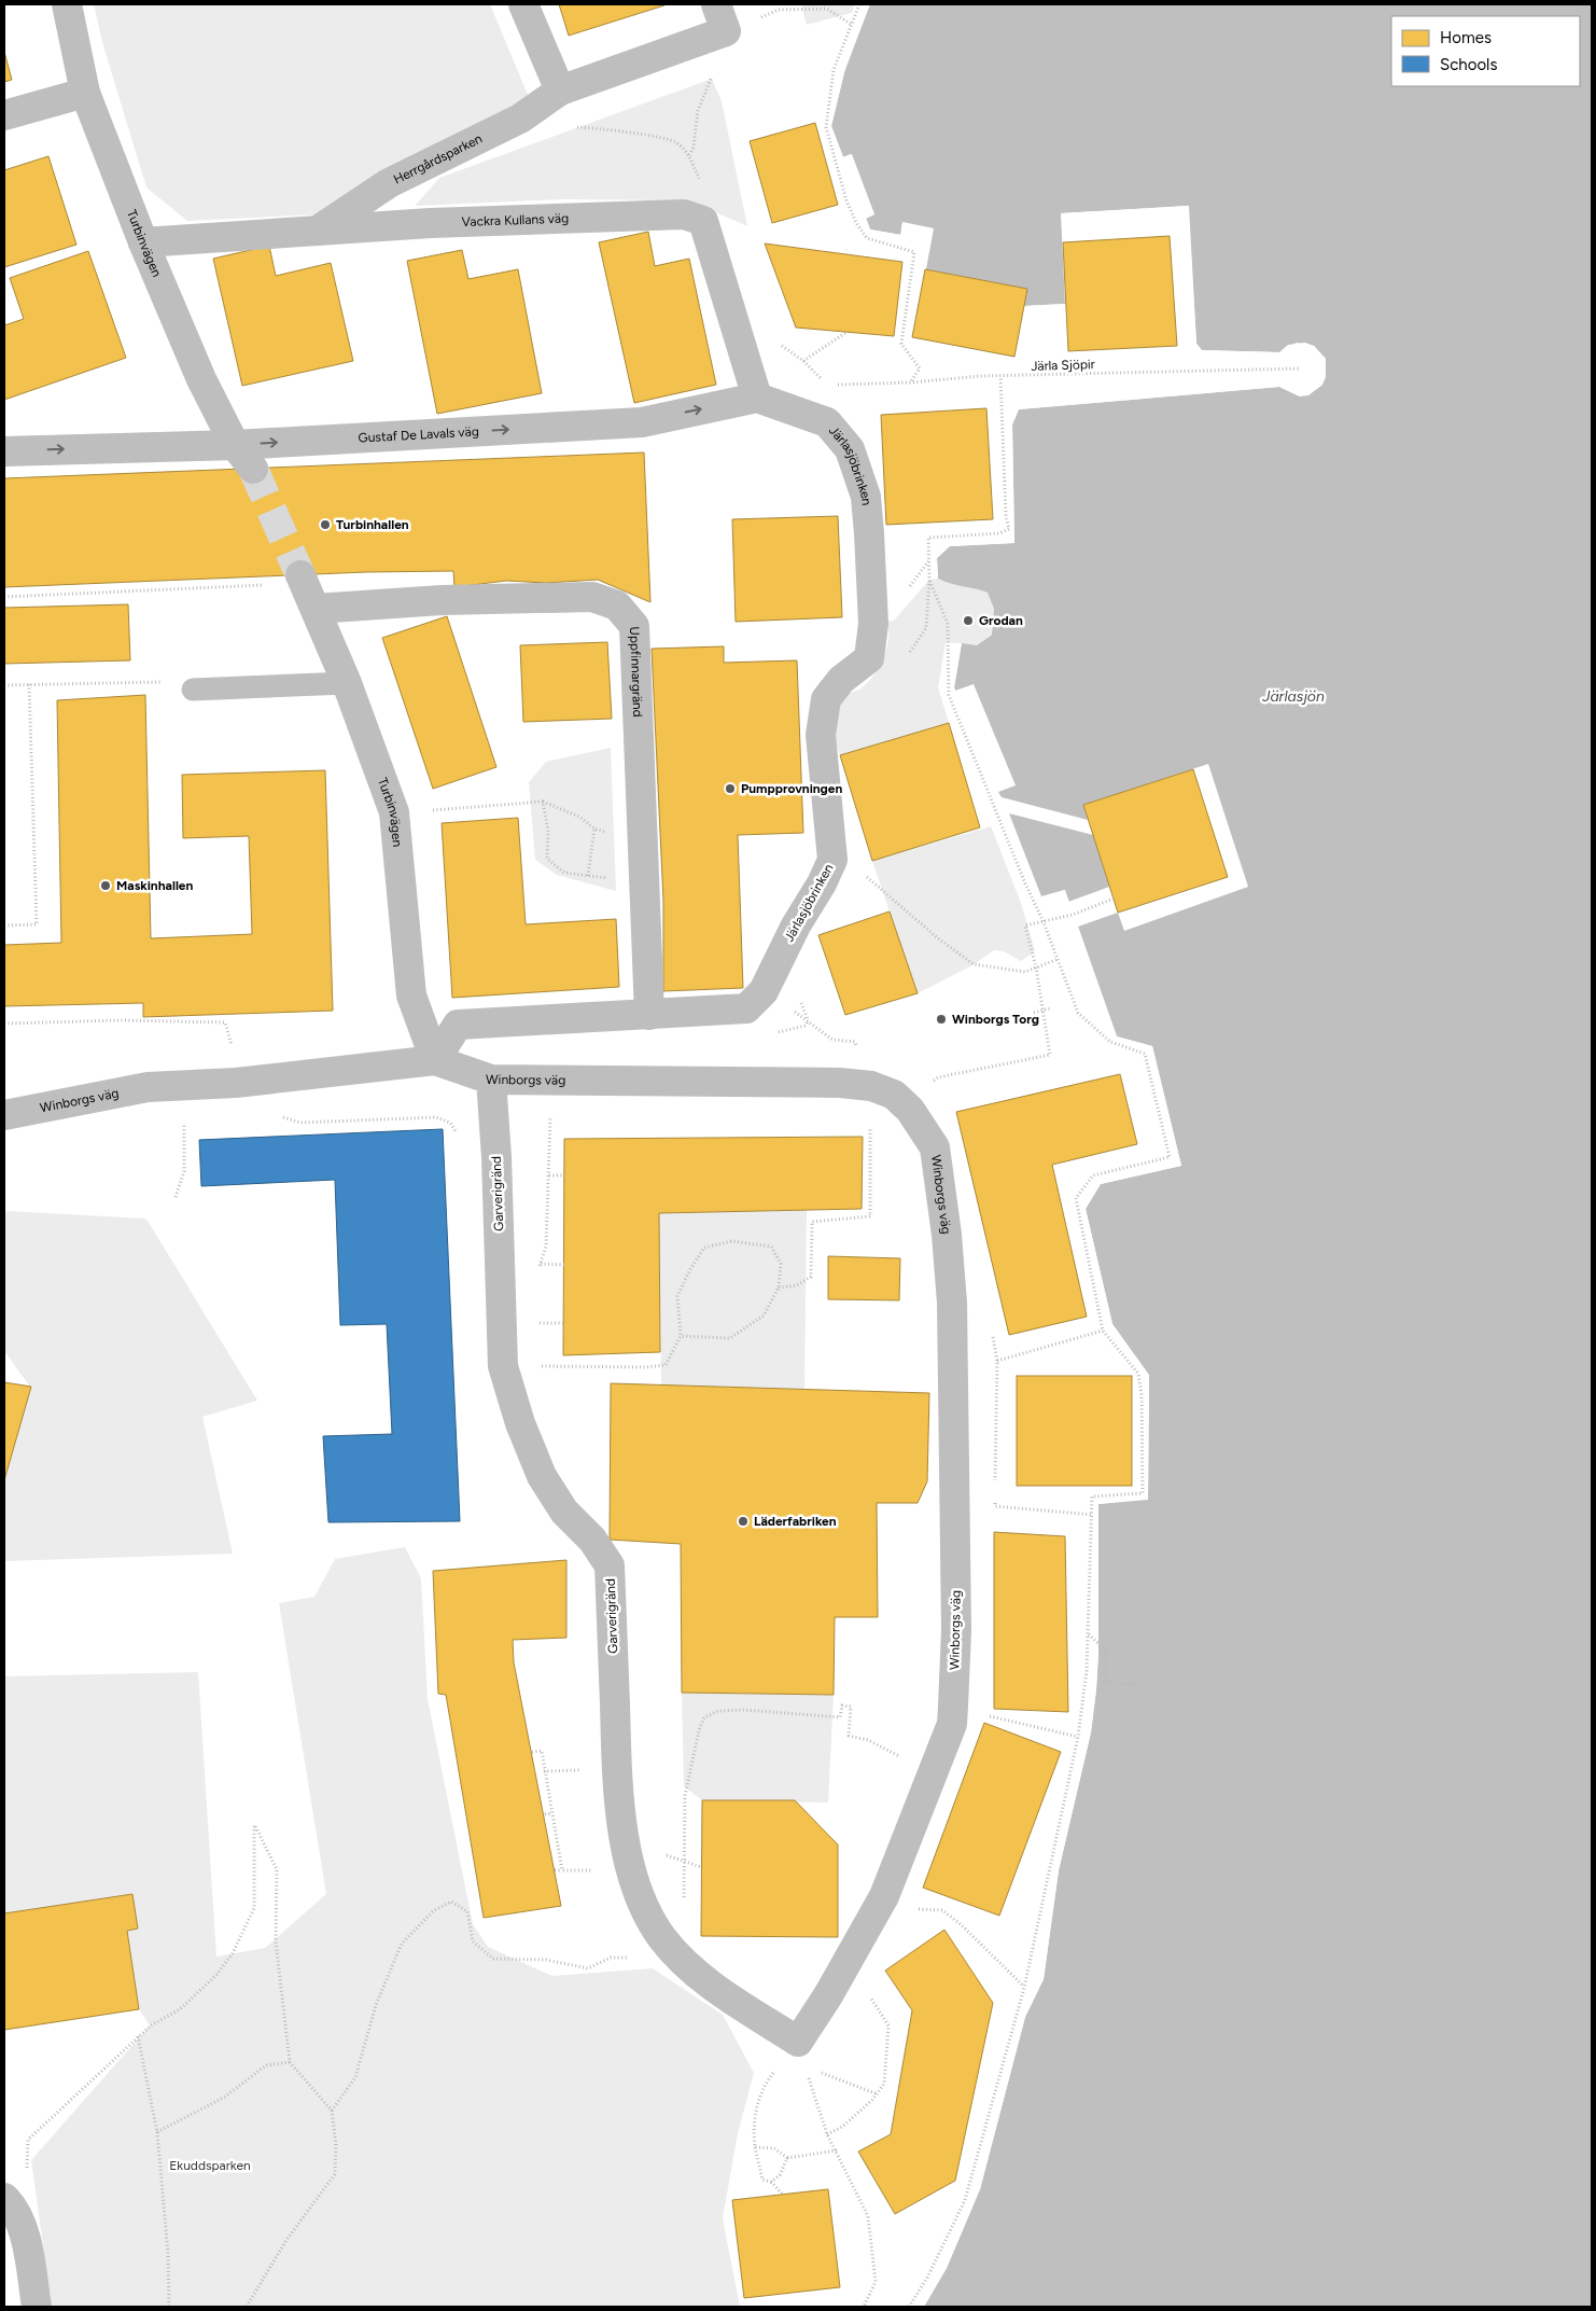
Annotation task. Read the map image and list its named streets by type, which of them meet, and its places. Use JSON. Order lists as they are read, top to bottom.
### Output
{
  "streets": {
    "street": [
      "Herrgårdsparken",
      "Vackra Kullans väg",
      "Turbinvägen",
      "Gustaf De Lavals väg",
      "Järlasjöbrinken",
      "Uppfinnargränd",
      "Winborgs väg",
      "Garverigränd"
    ],
    "path": ["Järla Sjöpir"]
  },
  "crossings": [
    ["Herrgårdsparken", "Vackra Kullans väg"],
    ["Vackra Kullans väg", "Turbinvägen"],
    ["Turbinvägen", "Gustaf De Lavals väg"],
    ["Turbinvägen", "Järlasjöbrinken"],
    ["Turbinvägen", "Uppfinnargränd"],
    ["Turbinvägen", "Winborgs väg"],
    ["Gustaf De Lavals väg", "Järlasjöbrinken"],
    ["Järlasjöbrinken", "Uppfinnargränd"],
    ["Järlasjöbrinken", "Winborgs väg"],
    ["Winborgs väg", "Garverigränd"]
  ],
  "one_way": ["Gustaf De Lavals väg"],
  "water": ["Järlasjön"],
  "parks": ["Ekuddsparken"],
  "places": [
    "Turbinhallen",
    "Grodan",
    "Pumpprovningen",
    "Maskinhallen",
    "Winborgs Torg",
    "Läderfabriken"
  ],
  "legend": ["Homes", "Schools"]
}
